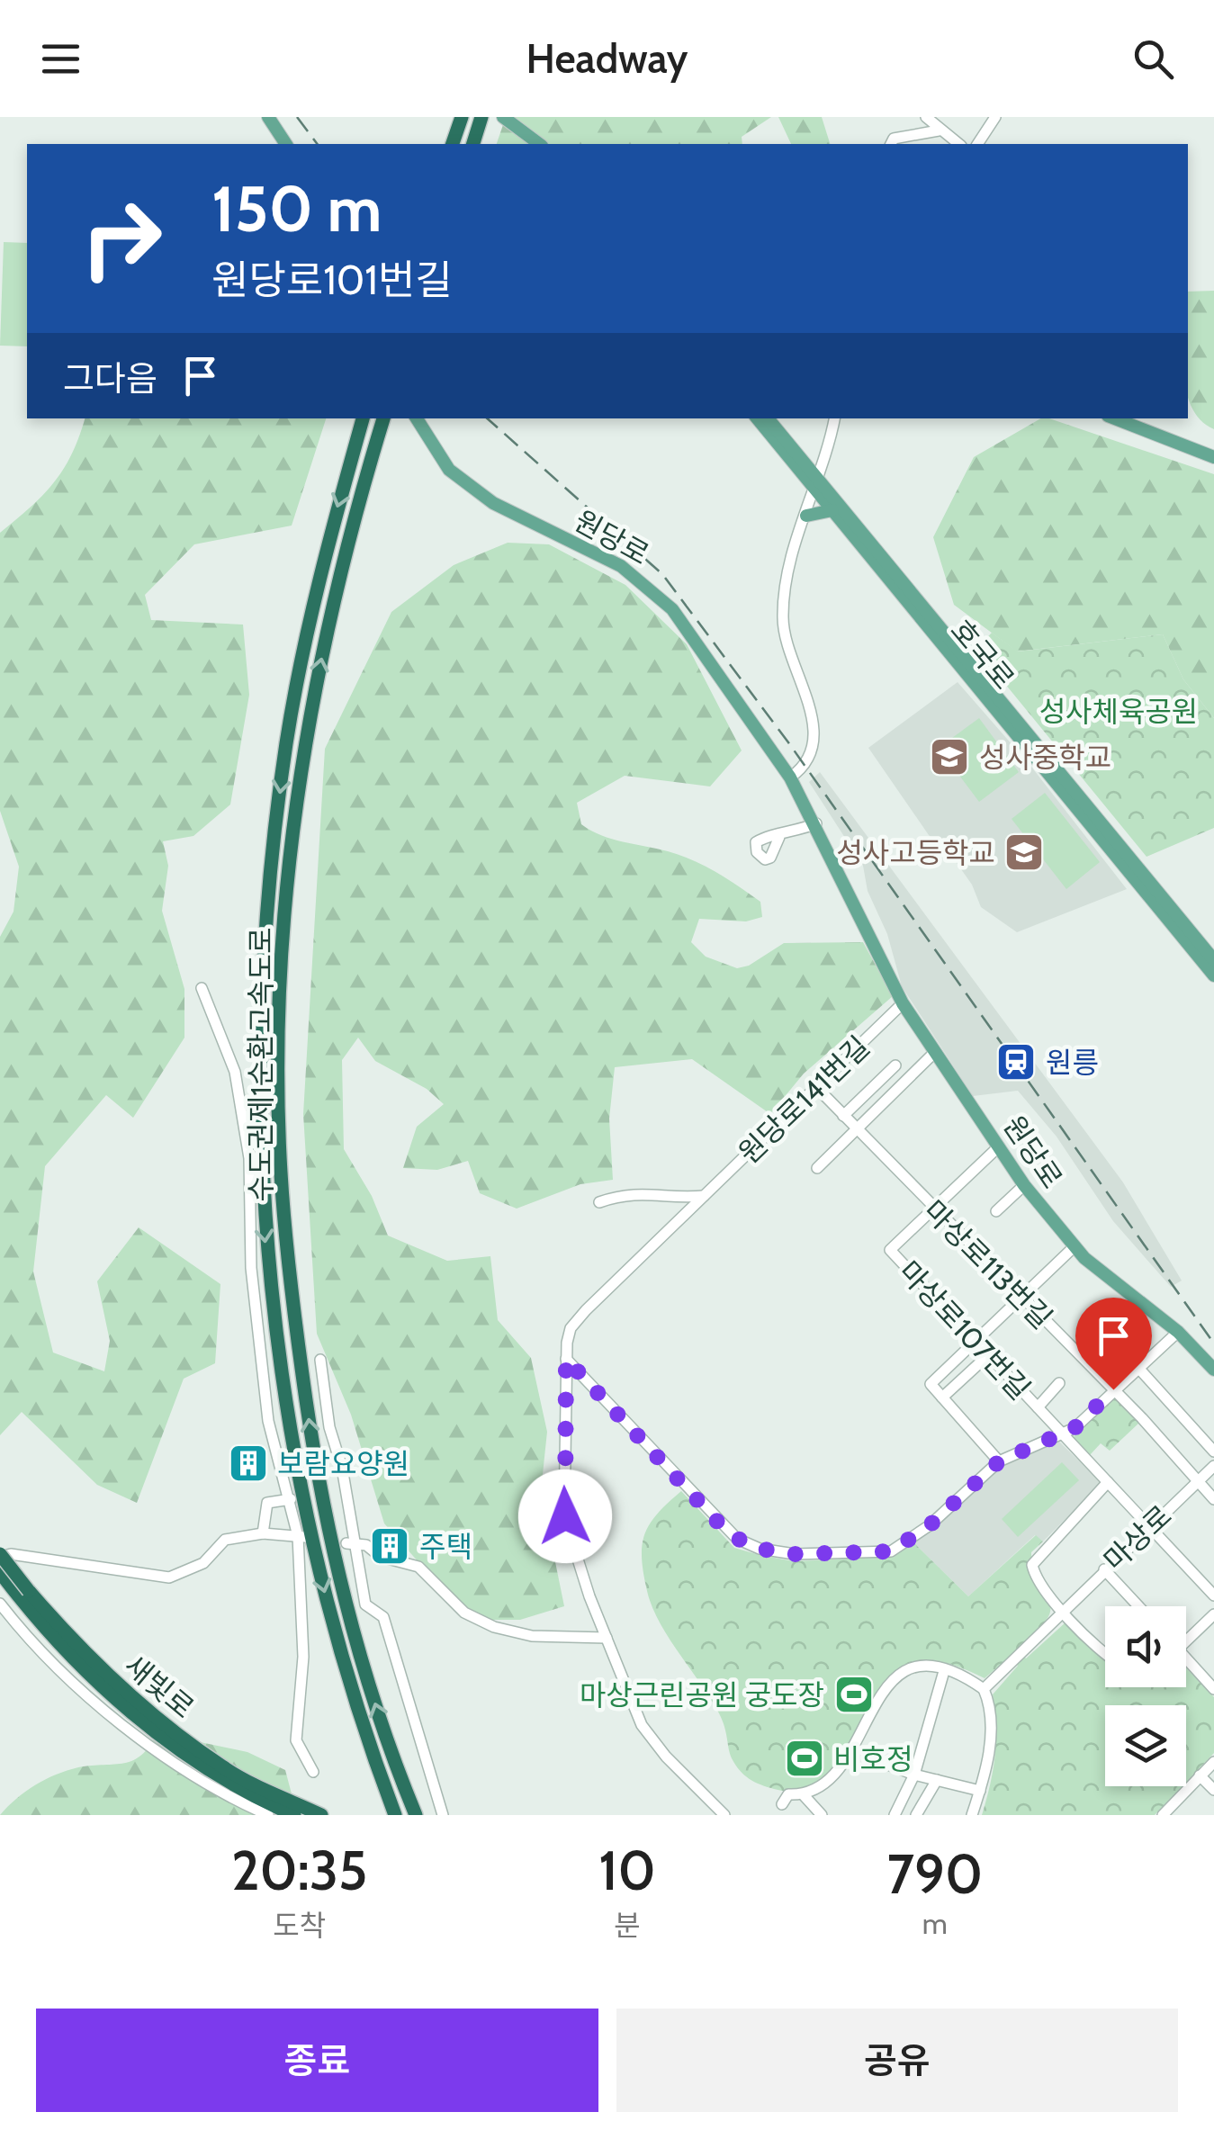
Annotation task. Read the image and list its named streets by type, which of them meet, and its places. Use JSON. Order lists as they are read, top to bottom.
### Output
{
  "streets": {
    "highway": ["수도권제1순환고속도로", "새빛로"],
    "main road": ["원당로", "호국로"],
    "street": [
      "원당로141번길",
      "마상로113번길",
      "마상로107번길",
      "마상로"
    ]
  },
  "crossings": [
    ["원당로", "원당로141번길"],
    ["원당로141번길", "마상로113번길"],
    ["마상로113번길", "마상로107번길"],
    ["마상로113번길", "마상로"],
    ["마상로107번길", "마상로"]
  ],
  "parks": ["성사체육공원"],
  "places": {
    "school or university": ["성사중학교", "성사고등학교"],
    "station": ["원릉"],
    "building": ["보람요양원", "주택"],
    "sports": ["마상근린공원 궁도장", "비호정"]
  },
  "page": {
    "header": "Headway",
    "turn": ["150 m", "원당로101번길"],
    "then": "그다음",
    "eta": [
      "20:35",
      "도착",
      "10",
      "분",
      "790",
      "m"
    ],
    "buttons": ["종료", "공유"]
  }
}
